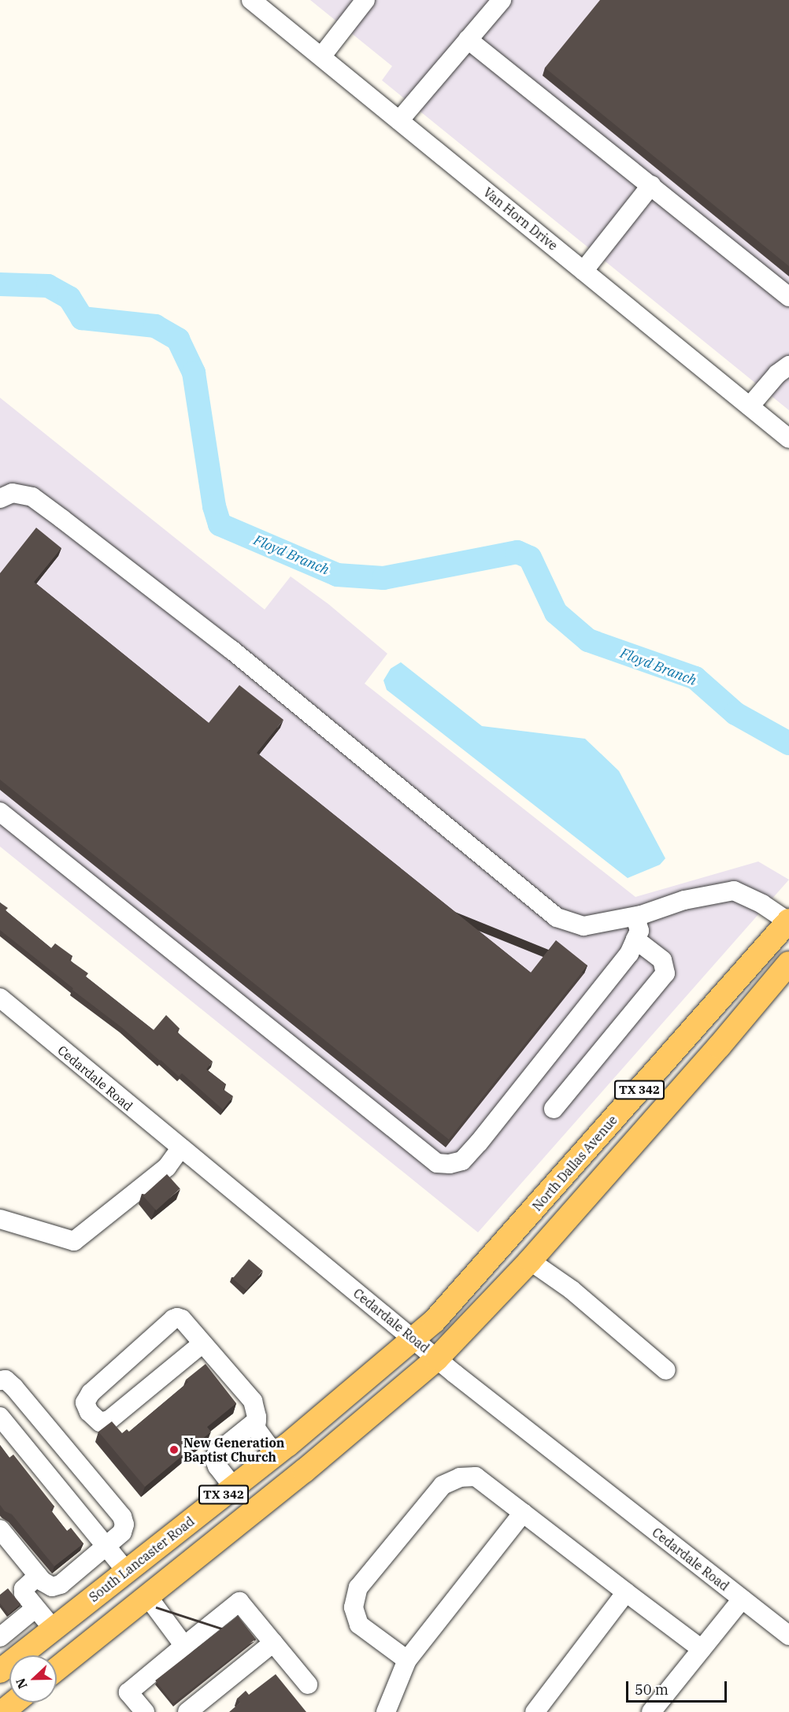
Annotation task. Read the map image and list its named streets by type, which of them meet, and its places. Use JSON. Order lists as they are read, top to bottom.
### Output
{
  "streets": {
    "main road": ["TX 342", "North Dallas Avenue", "South Lancaster Road"],
    "street": ["Van Horn Drive", "Cedardale Road"]
  },
  "crossings": [
    ["Cedardale Road", "TX 342"],
    ["Cedardale Road", "North Dallas Avenue"],
    ["Cedardale Road", "South Lancaster Road"],
    ["North Dallas Avenue", "South Lancaster Road"]
  ],
  "water": ["Floyd Branch"],
  "places": ["New Generation Baptist Church"],
  "scale_bar": "50 m",
  "north": "left"
}
